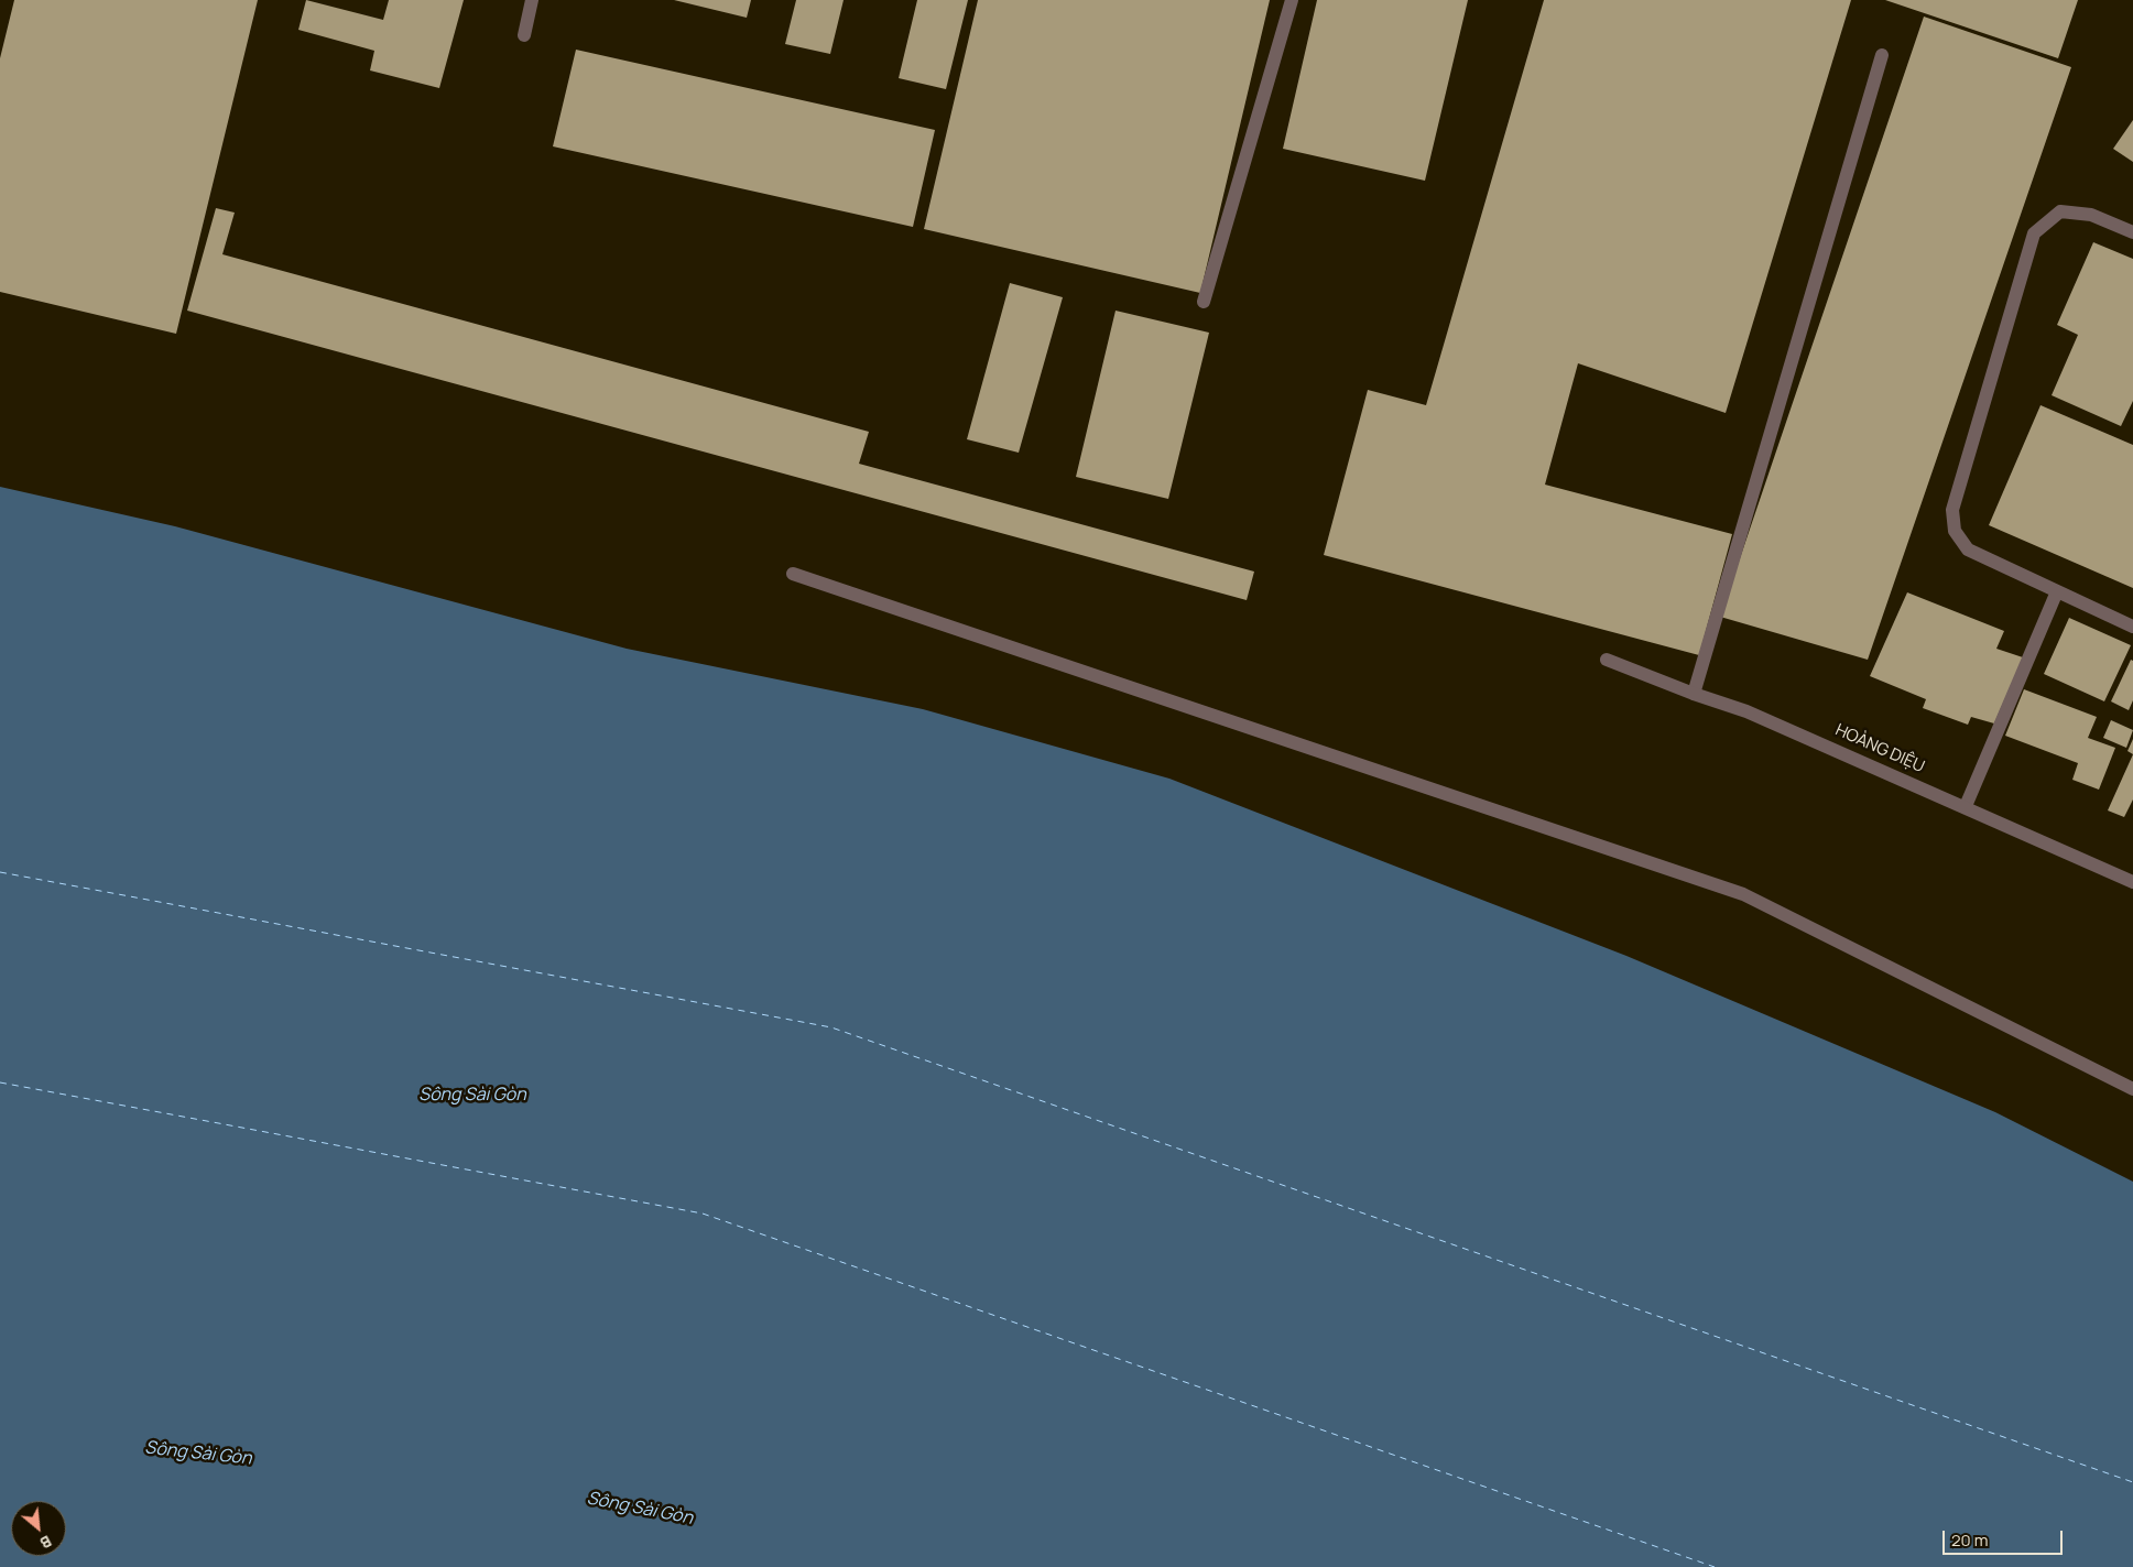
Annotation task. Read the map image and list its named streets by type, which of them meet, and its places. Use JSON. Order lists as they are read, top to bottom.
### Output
{
  "streets": {
    "street": ["HOÀNG DIỆU"]
  },
  "water": ["Sông Sài Gòn"],
  "scale_bar": "20 m",
  "north": "bottom right"
}
